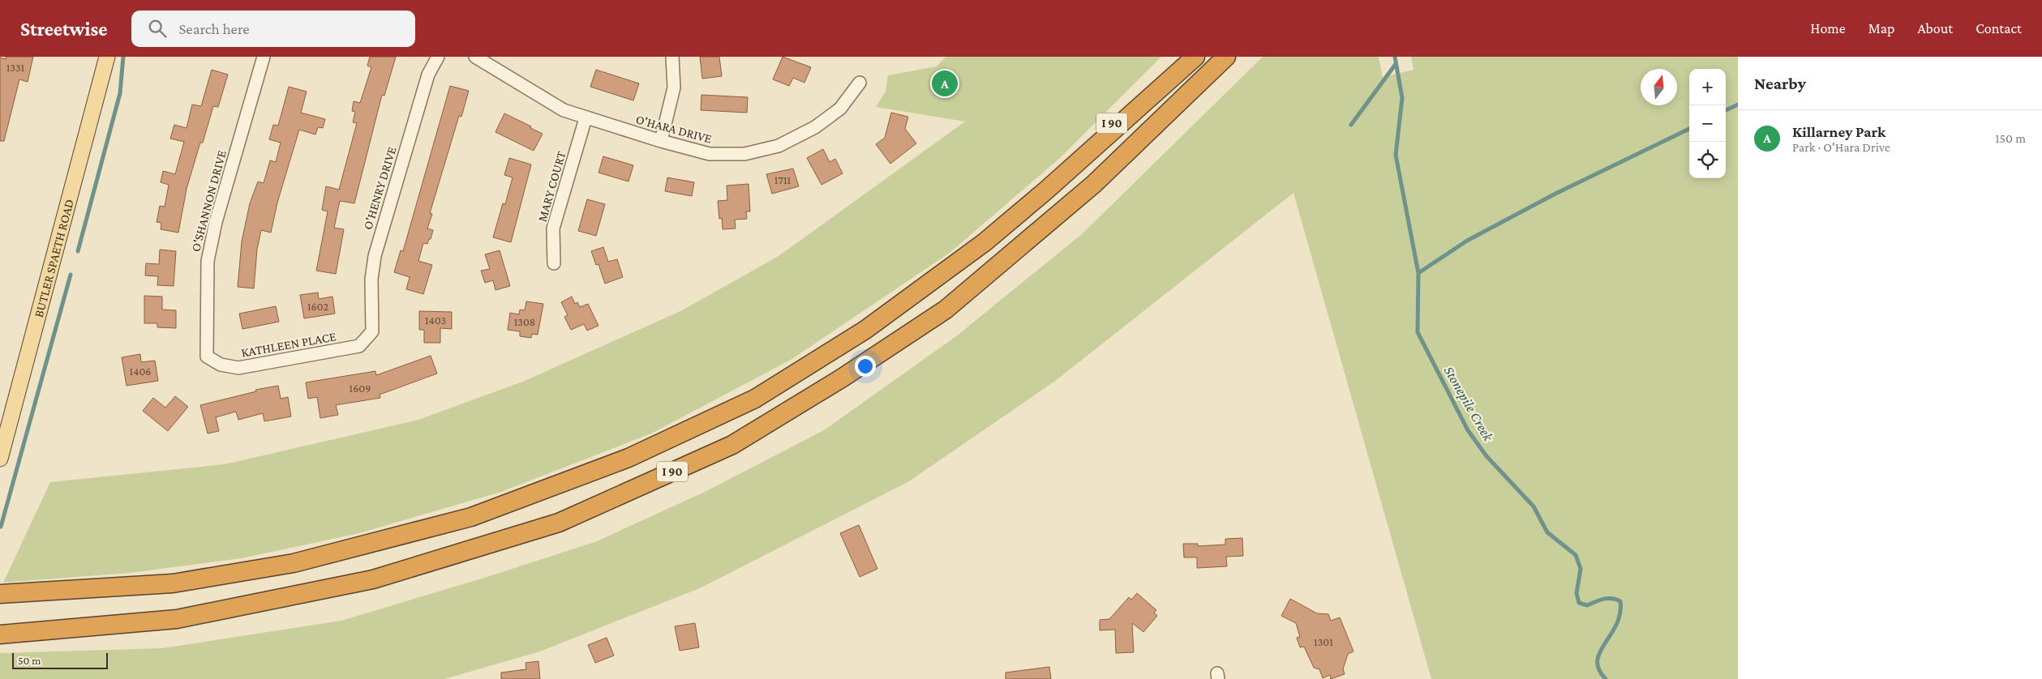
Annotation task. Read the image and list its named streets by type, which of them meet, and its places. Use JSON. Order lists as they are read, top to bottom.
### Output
{
  "streets": {
    "highway": ["I 90"],
    "main road": ["BUTLER SPAETH ROAD"],
    "street": [
      "O'HARA DRIVE",
      "MARY COURT",
      "O'HENRY DRIVE",
      "O'SHANNON DRIVE",
      "KATHLEEN PLACE"
    ]
  },
  "crossings": [
    ["O'HARA DRIVE", "MARY COURT"],
    ["O'HENRY DRIVE", "KATHLEEN PLACE"],
    ["O'SHANNON DRIVE", "KATHLEEN PLACE"]
  ],
  "water": ["Stonepile Creek"],
  "house_numbers": [
    "1331",
    "1711",
    "1602",
    "1403",
    "1308",
    "1406",
    "1609",
    "1301"
  ],
  "scale_bar": "50 m",
  "north": "top",
  "page": {
    "header": "Streetwise",
    "search": "Search here",
    "nav": [
      "Home",
      "Map",
      "About",
      "Contact"
    ],
    "heading": "Nearby",
    "map_buttons": ["+", "−"],
    "pins": "A",
    "list": [
      {
        "mark": "A",
        "name": "Killarney Park",
        "note": "Park · O'Hara Drive",
        "value": "150 m"
      }
    ],
    "scale": "50 m"
  }
}
